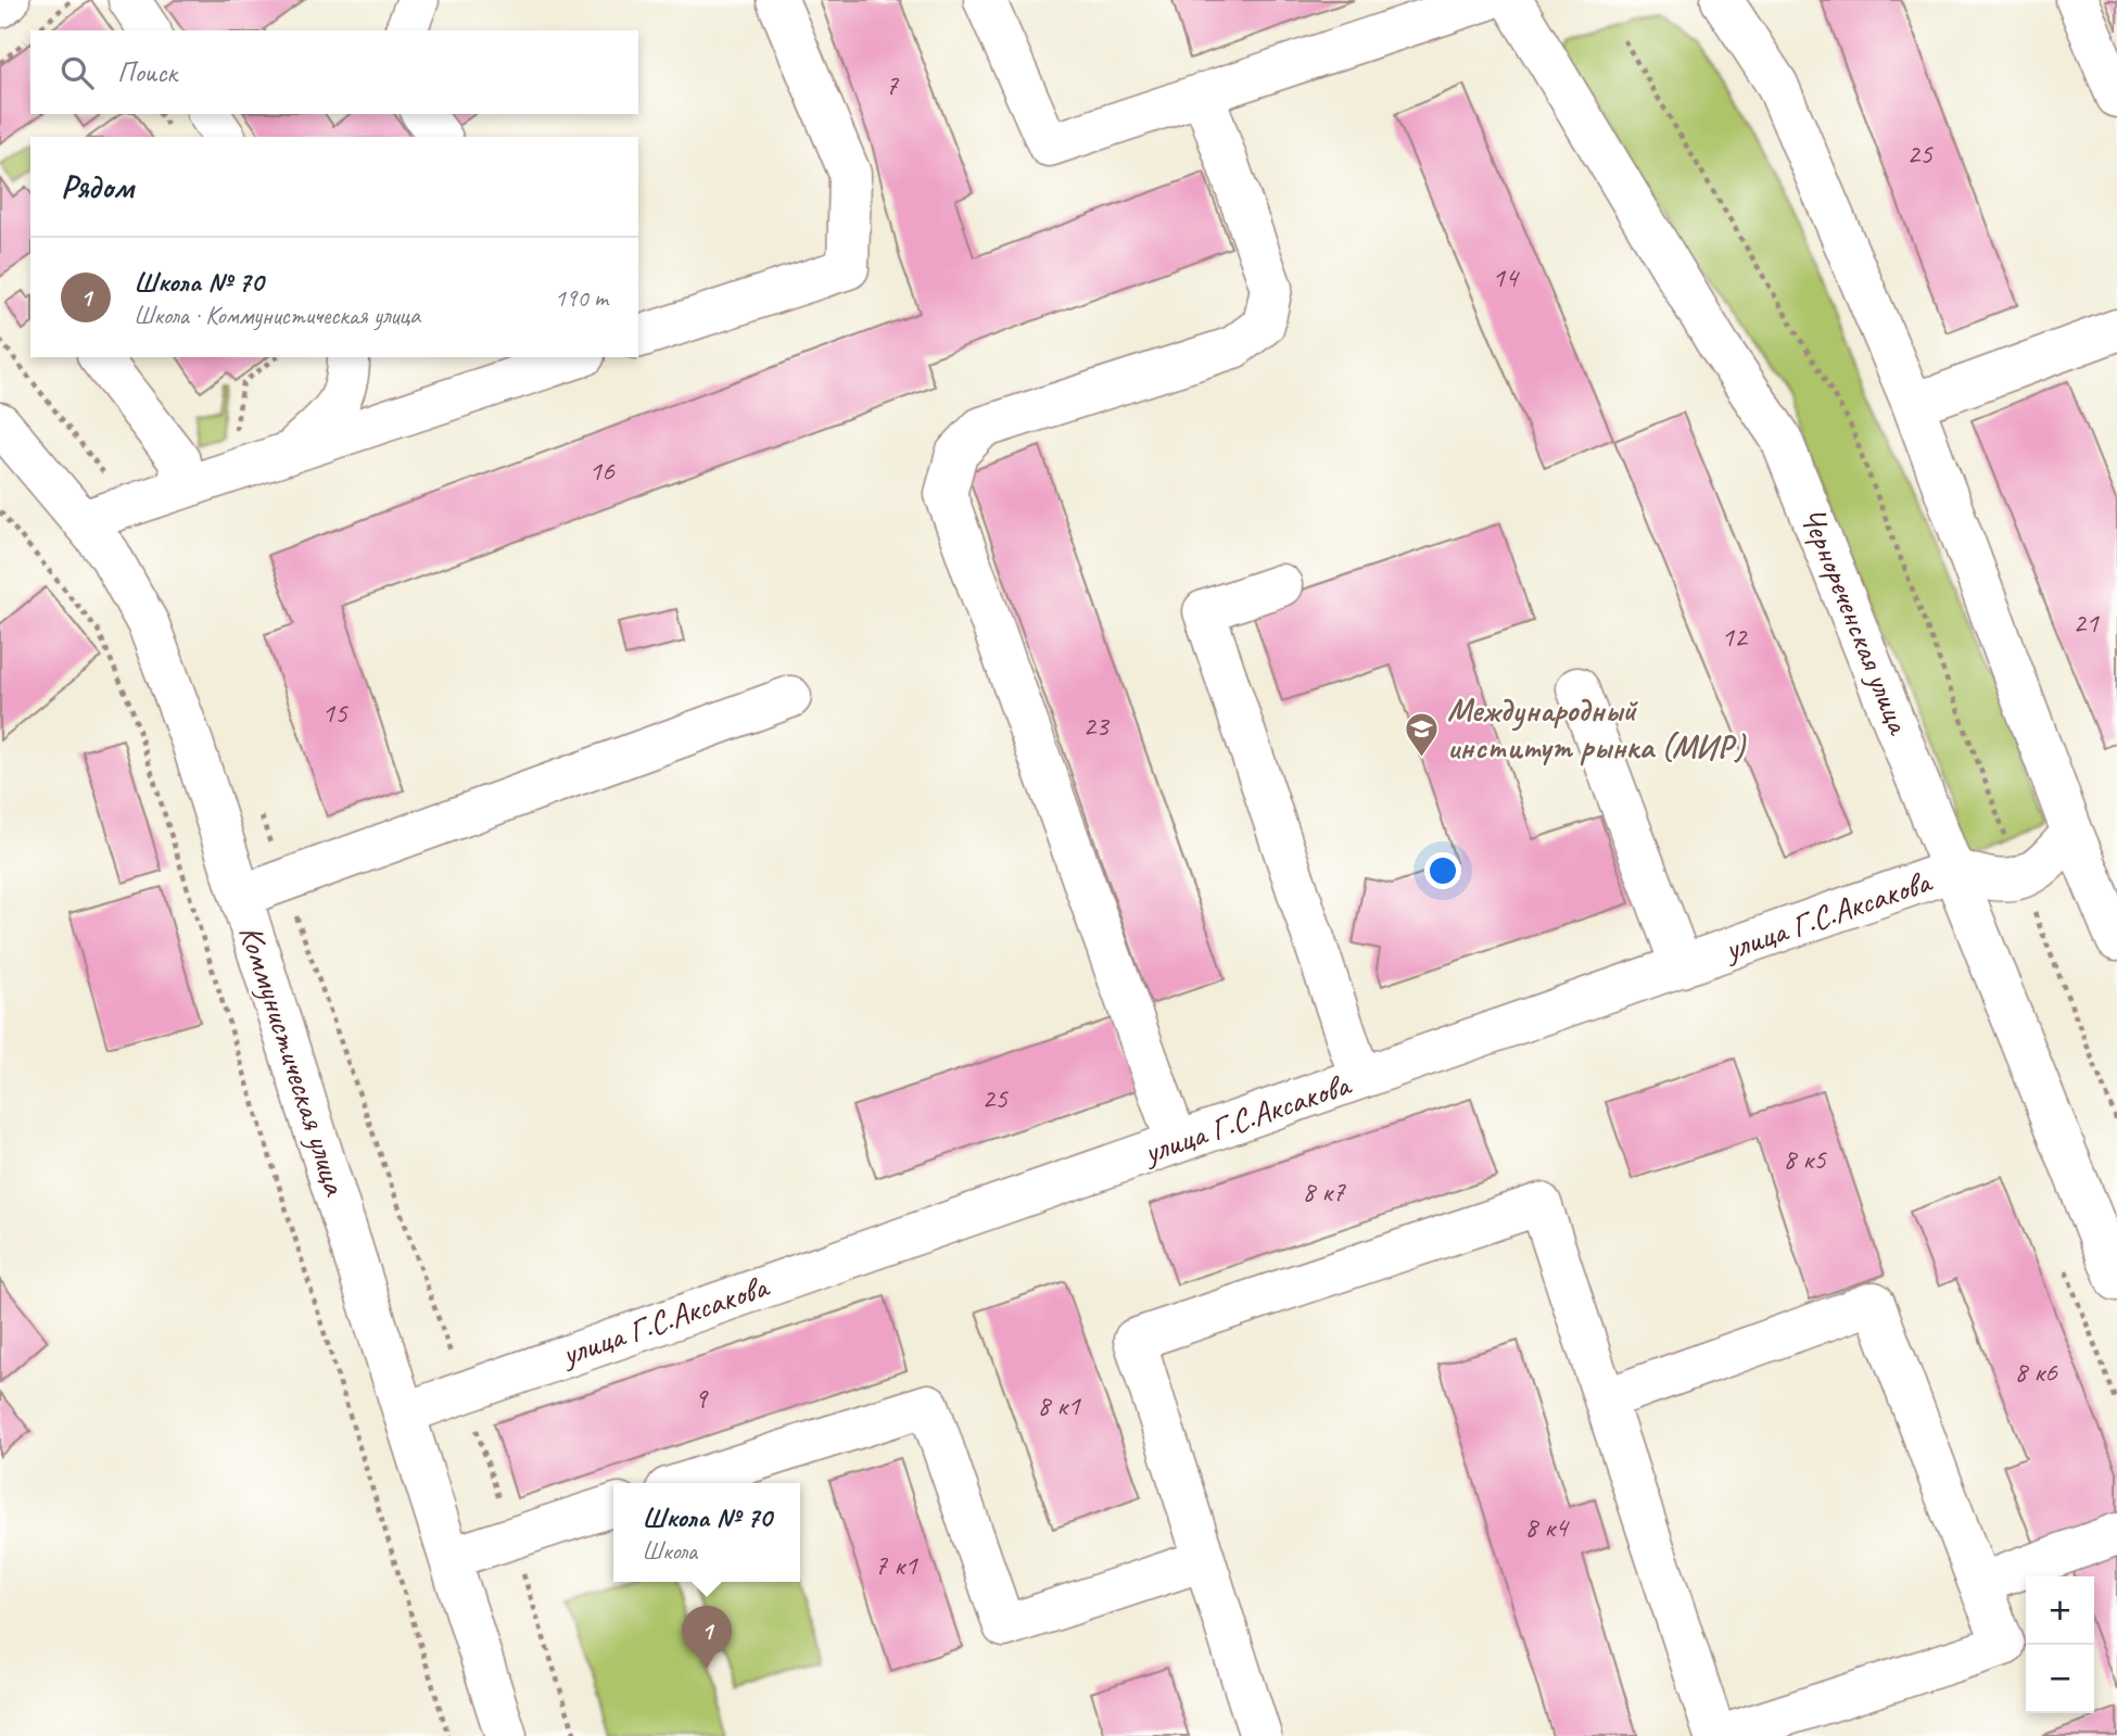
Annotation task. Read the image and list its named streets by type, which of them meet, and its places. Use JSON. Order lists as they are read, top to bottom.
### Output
{
  "streets": {
    "street": ["Чернореченская улица", "улица Г.С.Аксакова", "Коммунистическая улица"]
  },
  "crossings": [
    ["Чернореченская улица", "улица Г.С.Аксакова"],
    ["улица Г.С.Аксакова", "Коммунистическая улица"]
  ],
  "places": {
    "school or university": ["Международный институт рынка (МИР)"]
  },
  "house_numbers": [
    "7",
    "25",
    "14",
    "16",
    "21",
    "12",
    "15",
    "23",
    "25",
    "8 к5",
    "8 к7",
    "8 к6",
    "9",
    "8 к1",
    "8 к4",
    "7 к1"
  ],
  "page": {
    "search": "Поиск",
    "heading": "Рядом",
    "list": [
      {
        "mark": "1",
        "name": "Школа № 70",
        "note": "Школа · Коммунистическая улица",
        "value": "190 m"
      }
    ],
    "popup": ["Школа № 70", "Школа"],
    "map_buttons": ["+", "−"],
    "pins": "1"
  }
}
